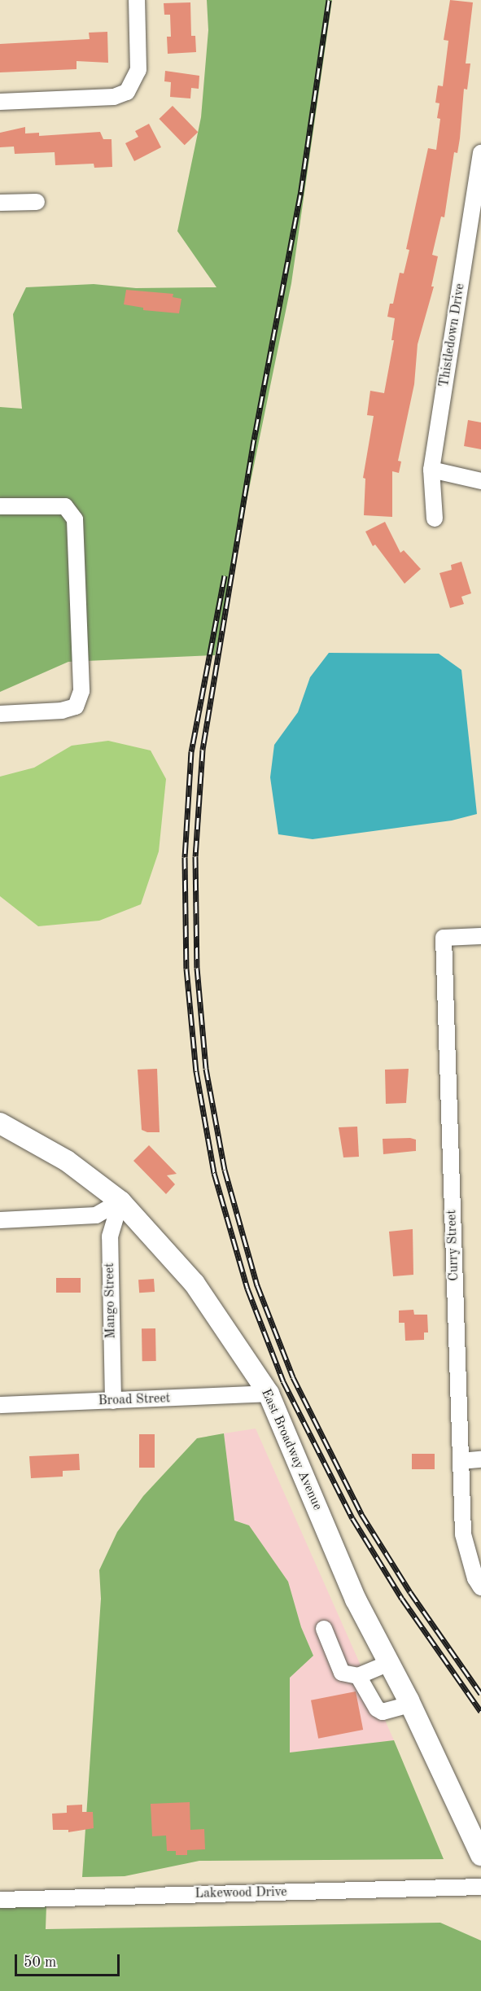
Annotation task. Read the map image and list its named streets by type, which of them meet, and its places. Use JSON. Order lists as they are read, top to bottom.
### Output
{
  "streets": {
    "main road": ["East Broadway Avenue"],
    "street": [
      "Thistledown Drive",
      "Curry Street",
      "Mango Street",
      "Broad Street",
      "Lakewood Drive"
    ]
  },
  "crossings": [
    ["Mango Street", "Broad Street"],
    ["Mango Street", "East Broadway Avenue"],
    ["Broad Street", "East Broadway Avenue"]
  ],
  "scale_bar": "50 m"
}
